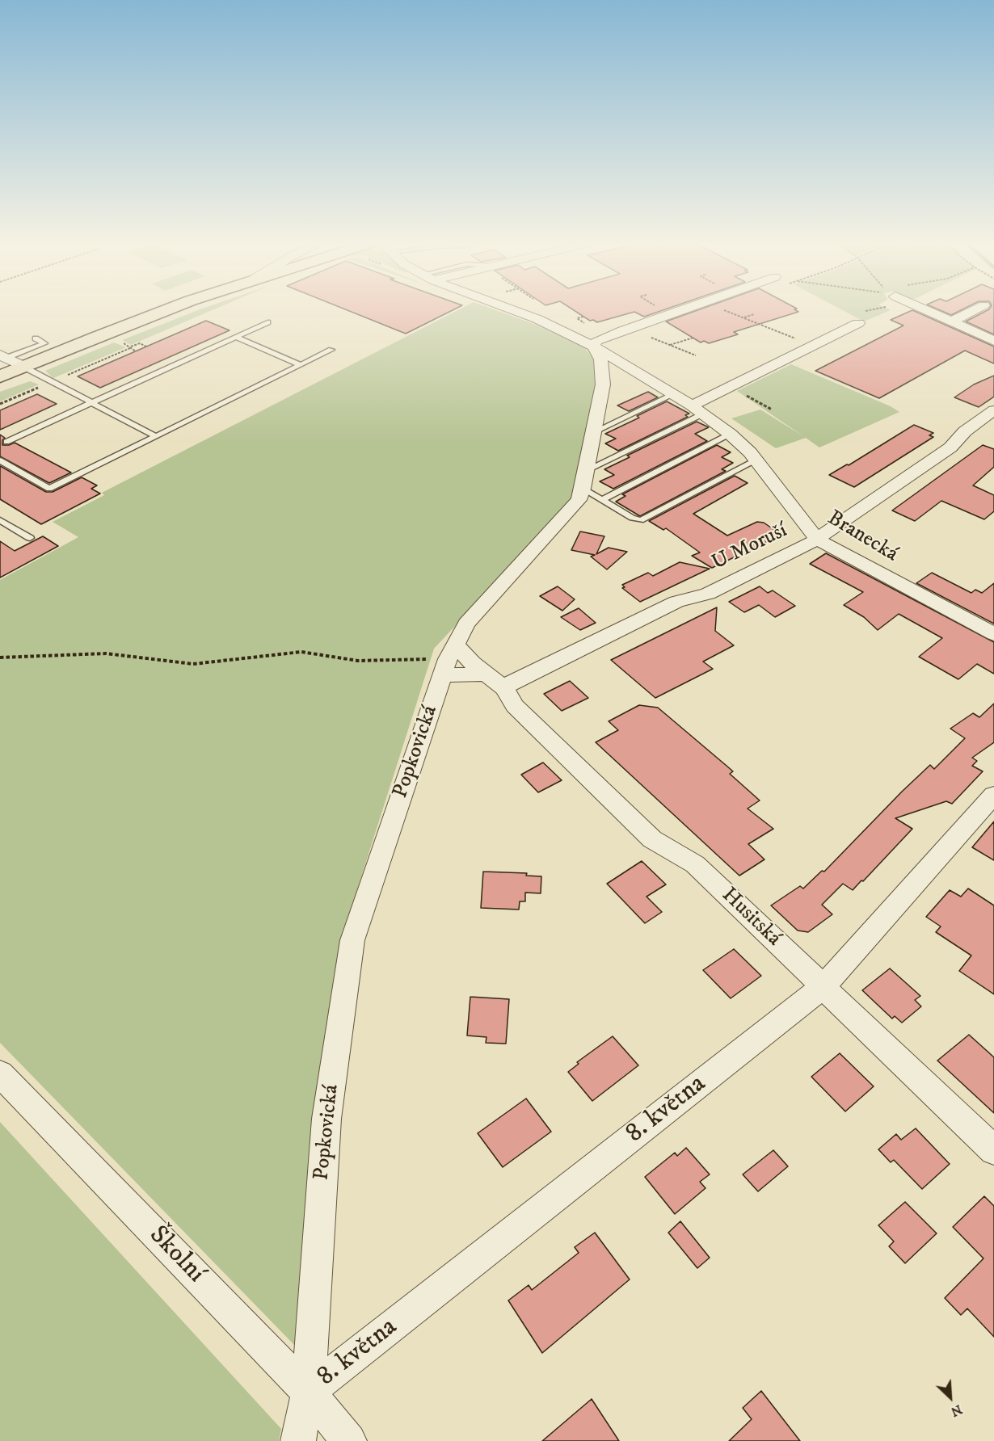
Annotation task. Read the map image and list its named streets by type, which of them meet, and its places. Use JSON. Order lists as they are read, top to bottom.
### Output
{
  "streets": {
    "street": [
      "Branecká",
      "U Moruší",
      "Popkovická",
      "Husitská",
      "8. května",
      "Školní"
    ]
  },
  "crossings": [
    ["Branecká", "U Moruší"],
    ["Branecká", "Popkovická"],
    ["U Moruší", "Husitská"],
    ["Popkovická", "8. května"],
    ["Popkovická", "Školní"],
    ["Husitská", "8. května"],
    ["8. května", "Školní"]
  ],
  "north": "bottom right"
}
